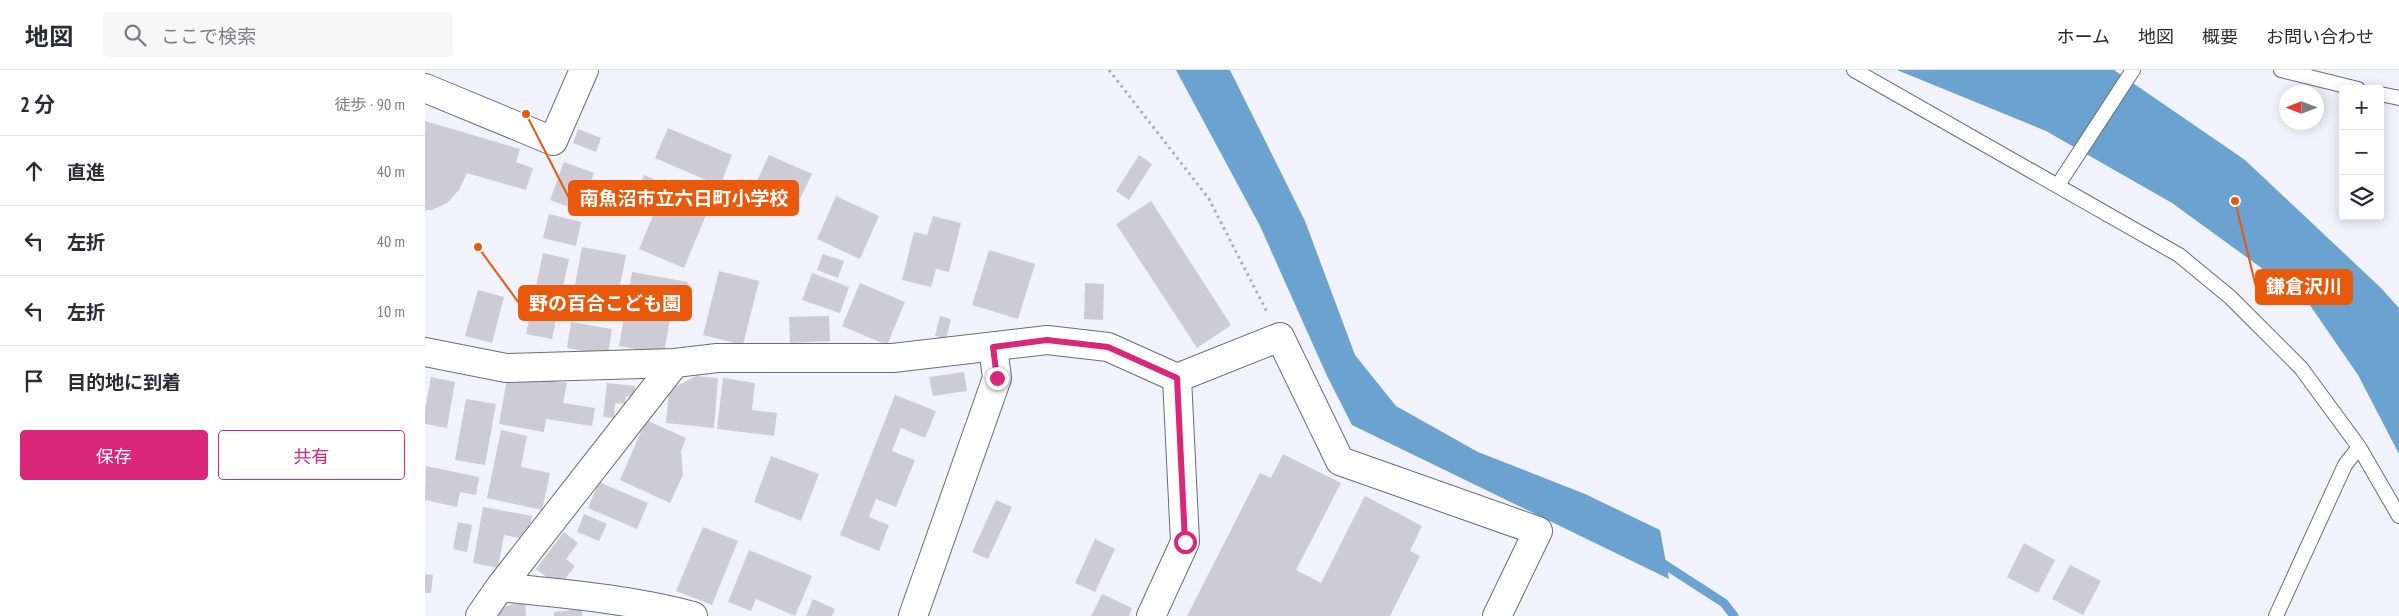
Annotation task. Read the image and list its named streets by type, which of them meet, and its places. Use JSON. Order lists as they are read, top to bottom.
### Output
{
  "places": ["南魚沼市立六日町小学校", "鎌倉沢川", "野の百合こども園"],
  "north": "left",
  "page": {
    "header": "地図",
    "search": "ここで検索",
    "nav": [
      "ホーム",
      "地図",
      "概要",
      "お問い合わせ"
    ],
    "heading": ["2 分", "徒歩 · 90 m"],
    "map_buttons": ["+", "−"],
    "list": [
      ["直進", "40 m"],
      ["左折", "40 m"],
      ["左折", "10 m"],
      "目的地に到着"
    ],
    "buttons": ["保存", "共有"]
  }
}
